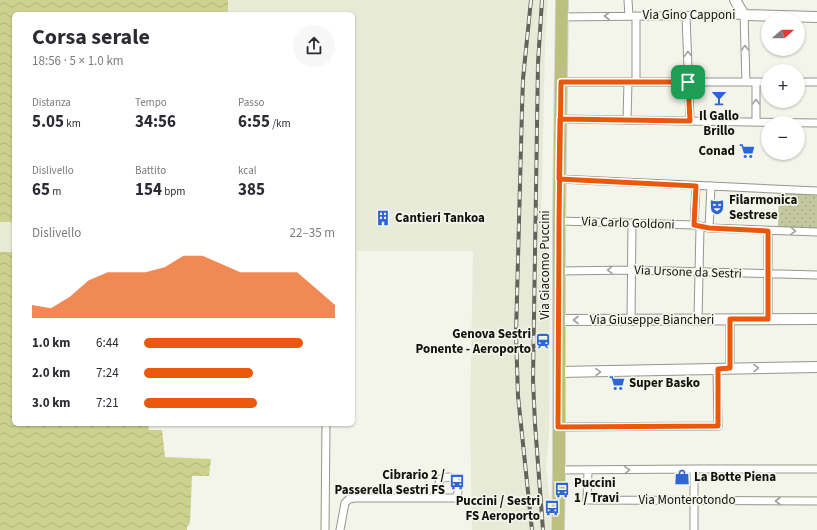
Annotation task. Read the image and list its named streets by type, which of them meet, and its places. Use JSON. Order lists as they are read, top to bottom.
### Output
{
  "streets": {
    "main road": ["Via Giacomo Puccini"],
    "street": [
      "Via Gino Capponi",
      "Via Carlo Goldoni",
      "Via Ursone da Sestri",
      "Via Giuseppe Biancheri",
      "Via Monterotondo"
    ]
  },
  "crossings": [
    ["Via Gino Capponi", "Via Giacomo Puccini"],
    ["Via Carlo Goldoni", "Via Giacomo Puccini"],
    ["Via Giacomo Puccini", "Via Ursone da Sestri"],
    ["Via Giacomo Puccini", "Via Giuseppe Biancheri"]
  ],
  "places": {
    "bar": ["Il Gallo Brillo"],
    "supermarket": ["Conad", "Super Basko"],
    "theatre": ["Filarmonica Sestrese"],
    "building": ["Cantieri Tankoa"],
    "station": ["Genova Sestri Ponente - Aeroporto"],
    "shop": ["La Botte Piena"],
    "bus stop": ["Cibrario 2 / Passerella Sestri FS", "Puccini 1 / Travi", "Puccini / Sestri FS Aeroporto"]
  },
  "north": "right",
  "page": {
    "map_buttons": ["+", "−"],
    "heading": ["Corsa serale", "18:56 · 5 × 1.0 km"],
    "stats": [
      ["Distanza", "5.05 km"],
      ["Tempo", "34:56"],
      ["Passo", "6:55 /km"],
      ["Dislivello", "65 m"],
      ["Battito", "154 bpm"],
      ["kcal", "385"]
    ],
    "chart": ["Dislivello", "22–35 m"],
    "list": [
      {
        "name": "1.0 km",
        "note": "6:44"
      },
      {
        "name": "2.0 km",
        "note": "7:24"
      },
      {
        "name": "3.0 km",
        "note": "7:21"
      }
    ]
  }
}
